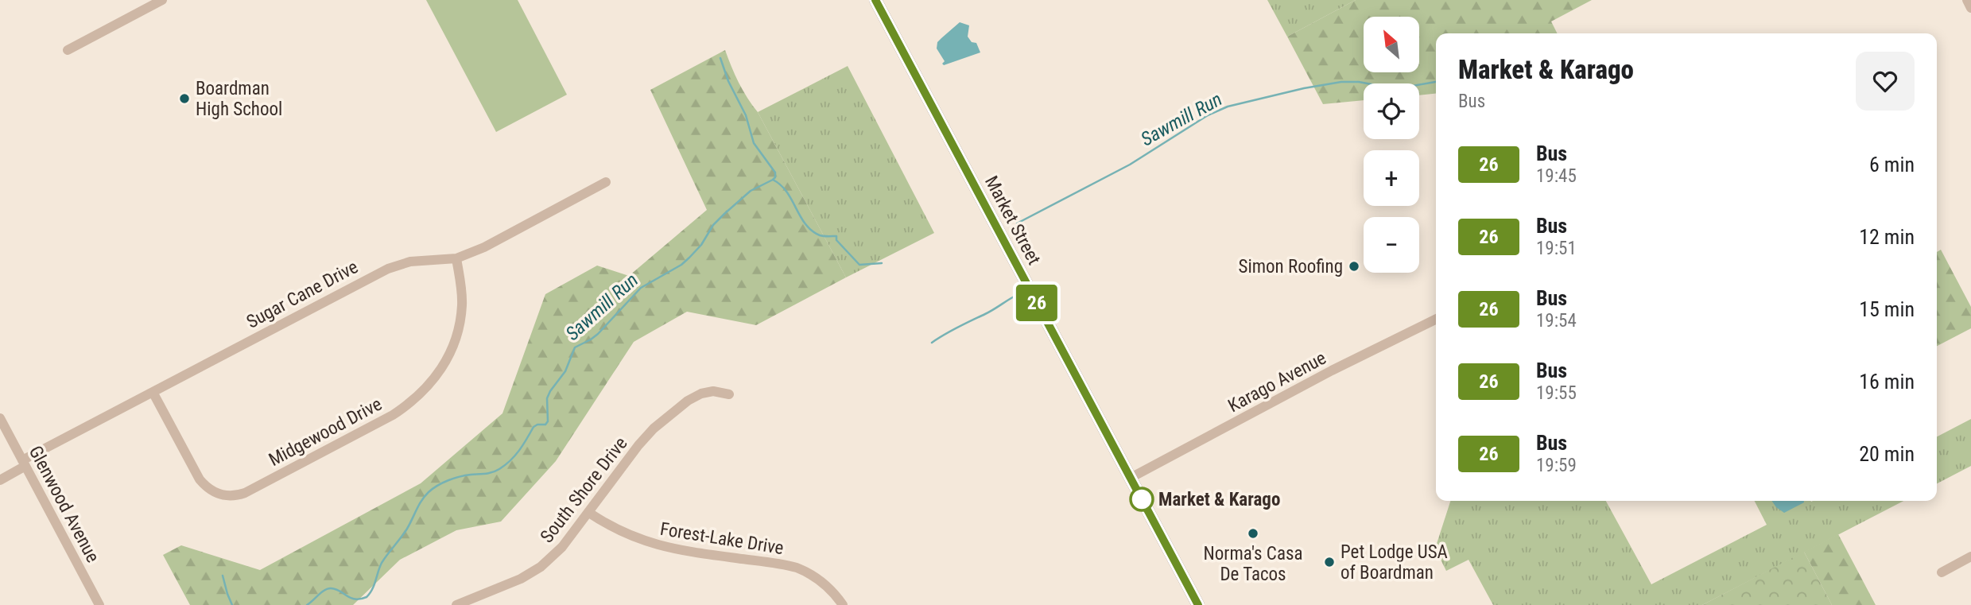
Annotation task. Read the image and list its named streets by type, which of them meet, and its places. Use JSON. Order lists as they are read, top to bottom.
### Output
{
  "streets": {
    "main road": ["Market Street"],
    "street": [
      "Sugar Cane Drive",
      "Karago Avenue",
      "Midgewood Drive",
      "South Shore Drive",
      "Glenwood Avenue",
      "Forest-Lake Drive"
    ]
  },
  "crossings": [
    ["Market Street", "Karago Avenue"],
    ["Sugar Cane Drive", "Midgewood Drive"],
    ["Sugar Cane Drive", "Glenwood Avenue"],
    ["South Shore Drive", "Forest-Lake Drive"]
  ],
  "water": ["Sawmill Run"],
  "places": [
    "Boardman High School",
    "Simon Roofing",
    "Market & Karago",
    "Norma's Casa De Tacos",
    "Pet Lodge USA of Boardman"
  ],
  "lines": ["bus line 26"],
  "north": "top left",
  "page": {
    "on_map": "26",
    "map_buttons": ["+", "−"],
    "heading": ["Market & Karago", "Bus"],
    "list": [
      {
        "mark": "26",
        "name": "Bus",
        "note": "19:45",
        "value": "6 min"
      },
      {
        "mark": "26",
        "name": "Bus",
        "note": "19:51",
        "value": "12 min"
      },
      {
        "mark": "26",
        "name": "Bus",
        "note": "19:54",
        "value": "15 min"
      },
      {
        "mark": "26",
        "name": "Bus",
        "note": "19:55",
        "value": "16 min"
      },
      {
        "mark": "26",
        "name": "Bus",
        "note": "19:59",
        "value": "20 min"
      }
    ]
  }
}
